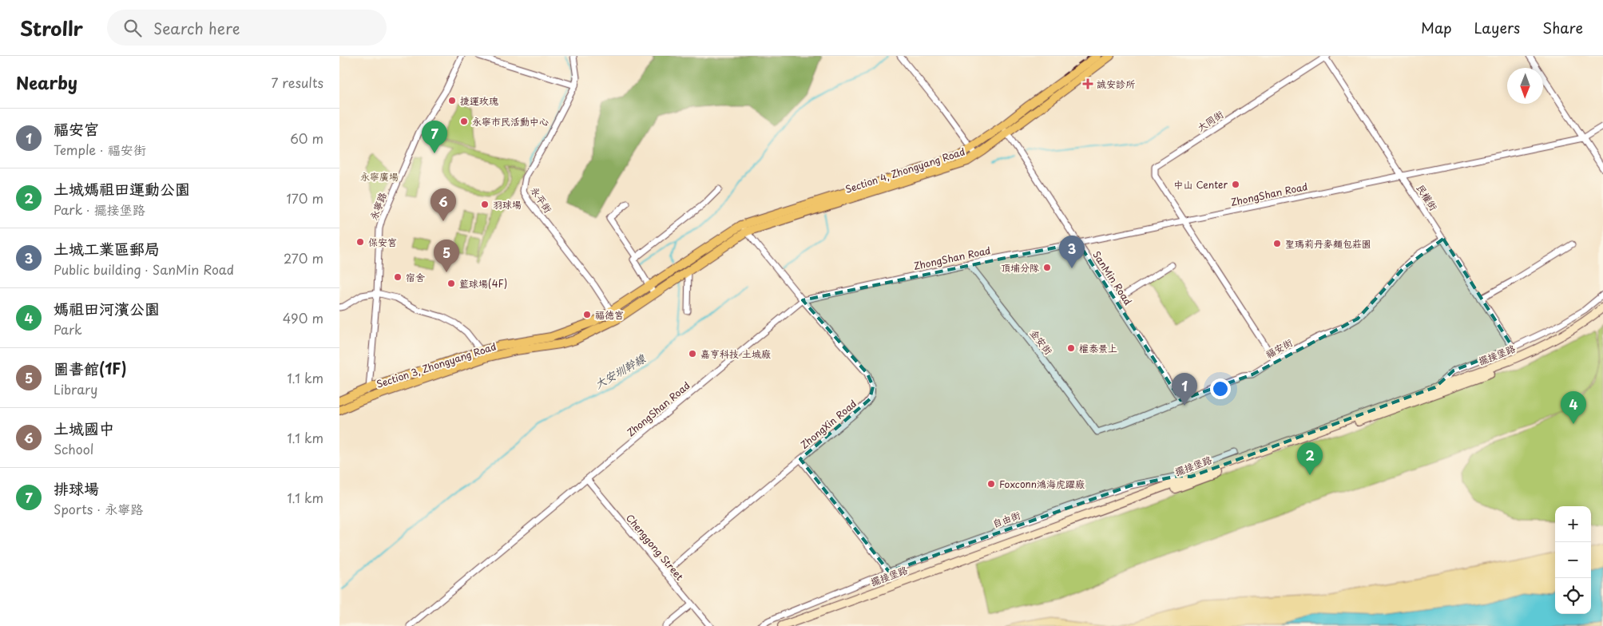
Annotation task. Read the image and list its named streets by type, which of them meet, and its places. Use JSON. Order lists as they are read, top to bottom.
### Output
{
  "streets": {
    "main road": ["Section 4, Zhongyang Road", "Section 3, Zhongyang Road"],
    "street": [
      "大同街",
      "ZhongShan Road",
      "民權街",
      "永平街",
      "永寧路",
      "SanMin Road",
      "金安街",
      "福安街",
      "擺接堡路",
      "ZhongXin Road",
      "自由街",
      "Chenggong Street"
    ]
  },
  "crossings": [
    ["大同街", "ZhongShan Road"],
    ["大同街", "民權街"],
    ["Section 4, Zhongyang Road", "SanMin Road"],
    ["Section 4, Zhongyang Road", "Section 3, Zhongyang Road"],
    ["Section 4, Zhongyang Road", "ZhongXin Road"],
    ["ZhongShan Road", "民權街"],
    ["ZhongShan Road", "SanMin Road"],
    ["ZhongShan Road", "金安街"],
    ["ZhongShan Road", "ZhongXin Road"],
    ["ZhongShan Road", "Chenggong Street"],
    ["民權街", "福安街"],
    ["永平街", "Section 3, Zhongyang Road"],
    ["永寧路", "Section 3, Zhongyang Road"],
    ["SanMin Road", "福安街"],
    ["金安街", "福安街"],
    ["擺接堡路", "自由街"],
    ["ZhongXin Road", "Chenggong Street"]
  ],
  "water": ["大安圳幹線"],
  "parks": ["永寧廣場"],
  "places": {
    "health": ["誠安診所"],
    "other": [
      "捷運玫瑰",
      "永寧市民活動中心",
      "中山 Center",
      "羽球場",
      "保安宮",
      "聖瑪莉丹麥麵包莊園",
      "頂埔分隊",
      "宿舍",
      "籃球場(4F)",
      "福德宮",
      "權泰景上",
      "嘉亨科技 土城廠",
      "Foxconn鴻海虎躍廠"
    ]
  },
  "north": "bottom",
  "page": {
    "header": "Strollr",
    "search": "Search here",
    "nav": ["Map", "Layers", "Share"],
    "heading": ["Nearby", "7 results"],
    "list": [
      {
        "mark": "1",
        "name": "福安宮",
        "note": "Temple · 福安街",
        "value": "60 m"
      },
      {
        "mark": "2",
        "name": "土城媽祖田運動公園",
        "note": "Park · 擺接堡路",
        "value": "170 m"
      },
      {
        "mark": "3",
        "name": "土城工業區郵局",
        "note": "Public building · SanMin Road",
        "value": "270 m"
      },
      {
        "mark": "4",
        "name": "媽祖田河濱公園",
        "note": "Park",
        "value": "490 m"
      },
      {
        "mark": "5",
        "name": "圖書館(1F)",
        "note": "Library",
        "value": "1.1 km"
      },
      {
        "mark": "6",
        "name": "土城國中",
        "note": "School",
        "value": "1.1 km"
      },
      {
        "mark": "7",
        "name": "排球場",
        "note": "Sports · 永寧路",
        "value": "1.1 km"
      }
    ],
    "pins": [
      "7",
      "6",
      "3",
      "5",
      "1",
      "4",
      "2"
    ],
    "map_buttons": ["+", "−"]
  }
}
